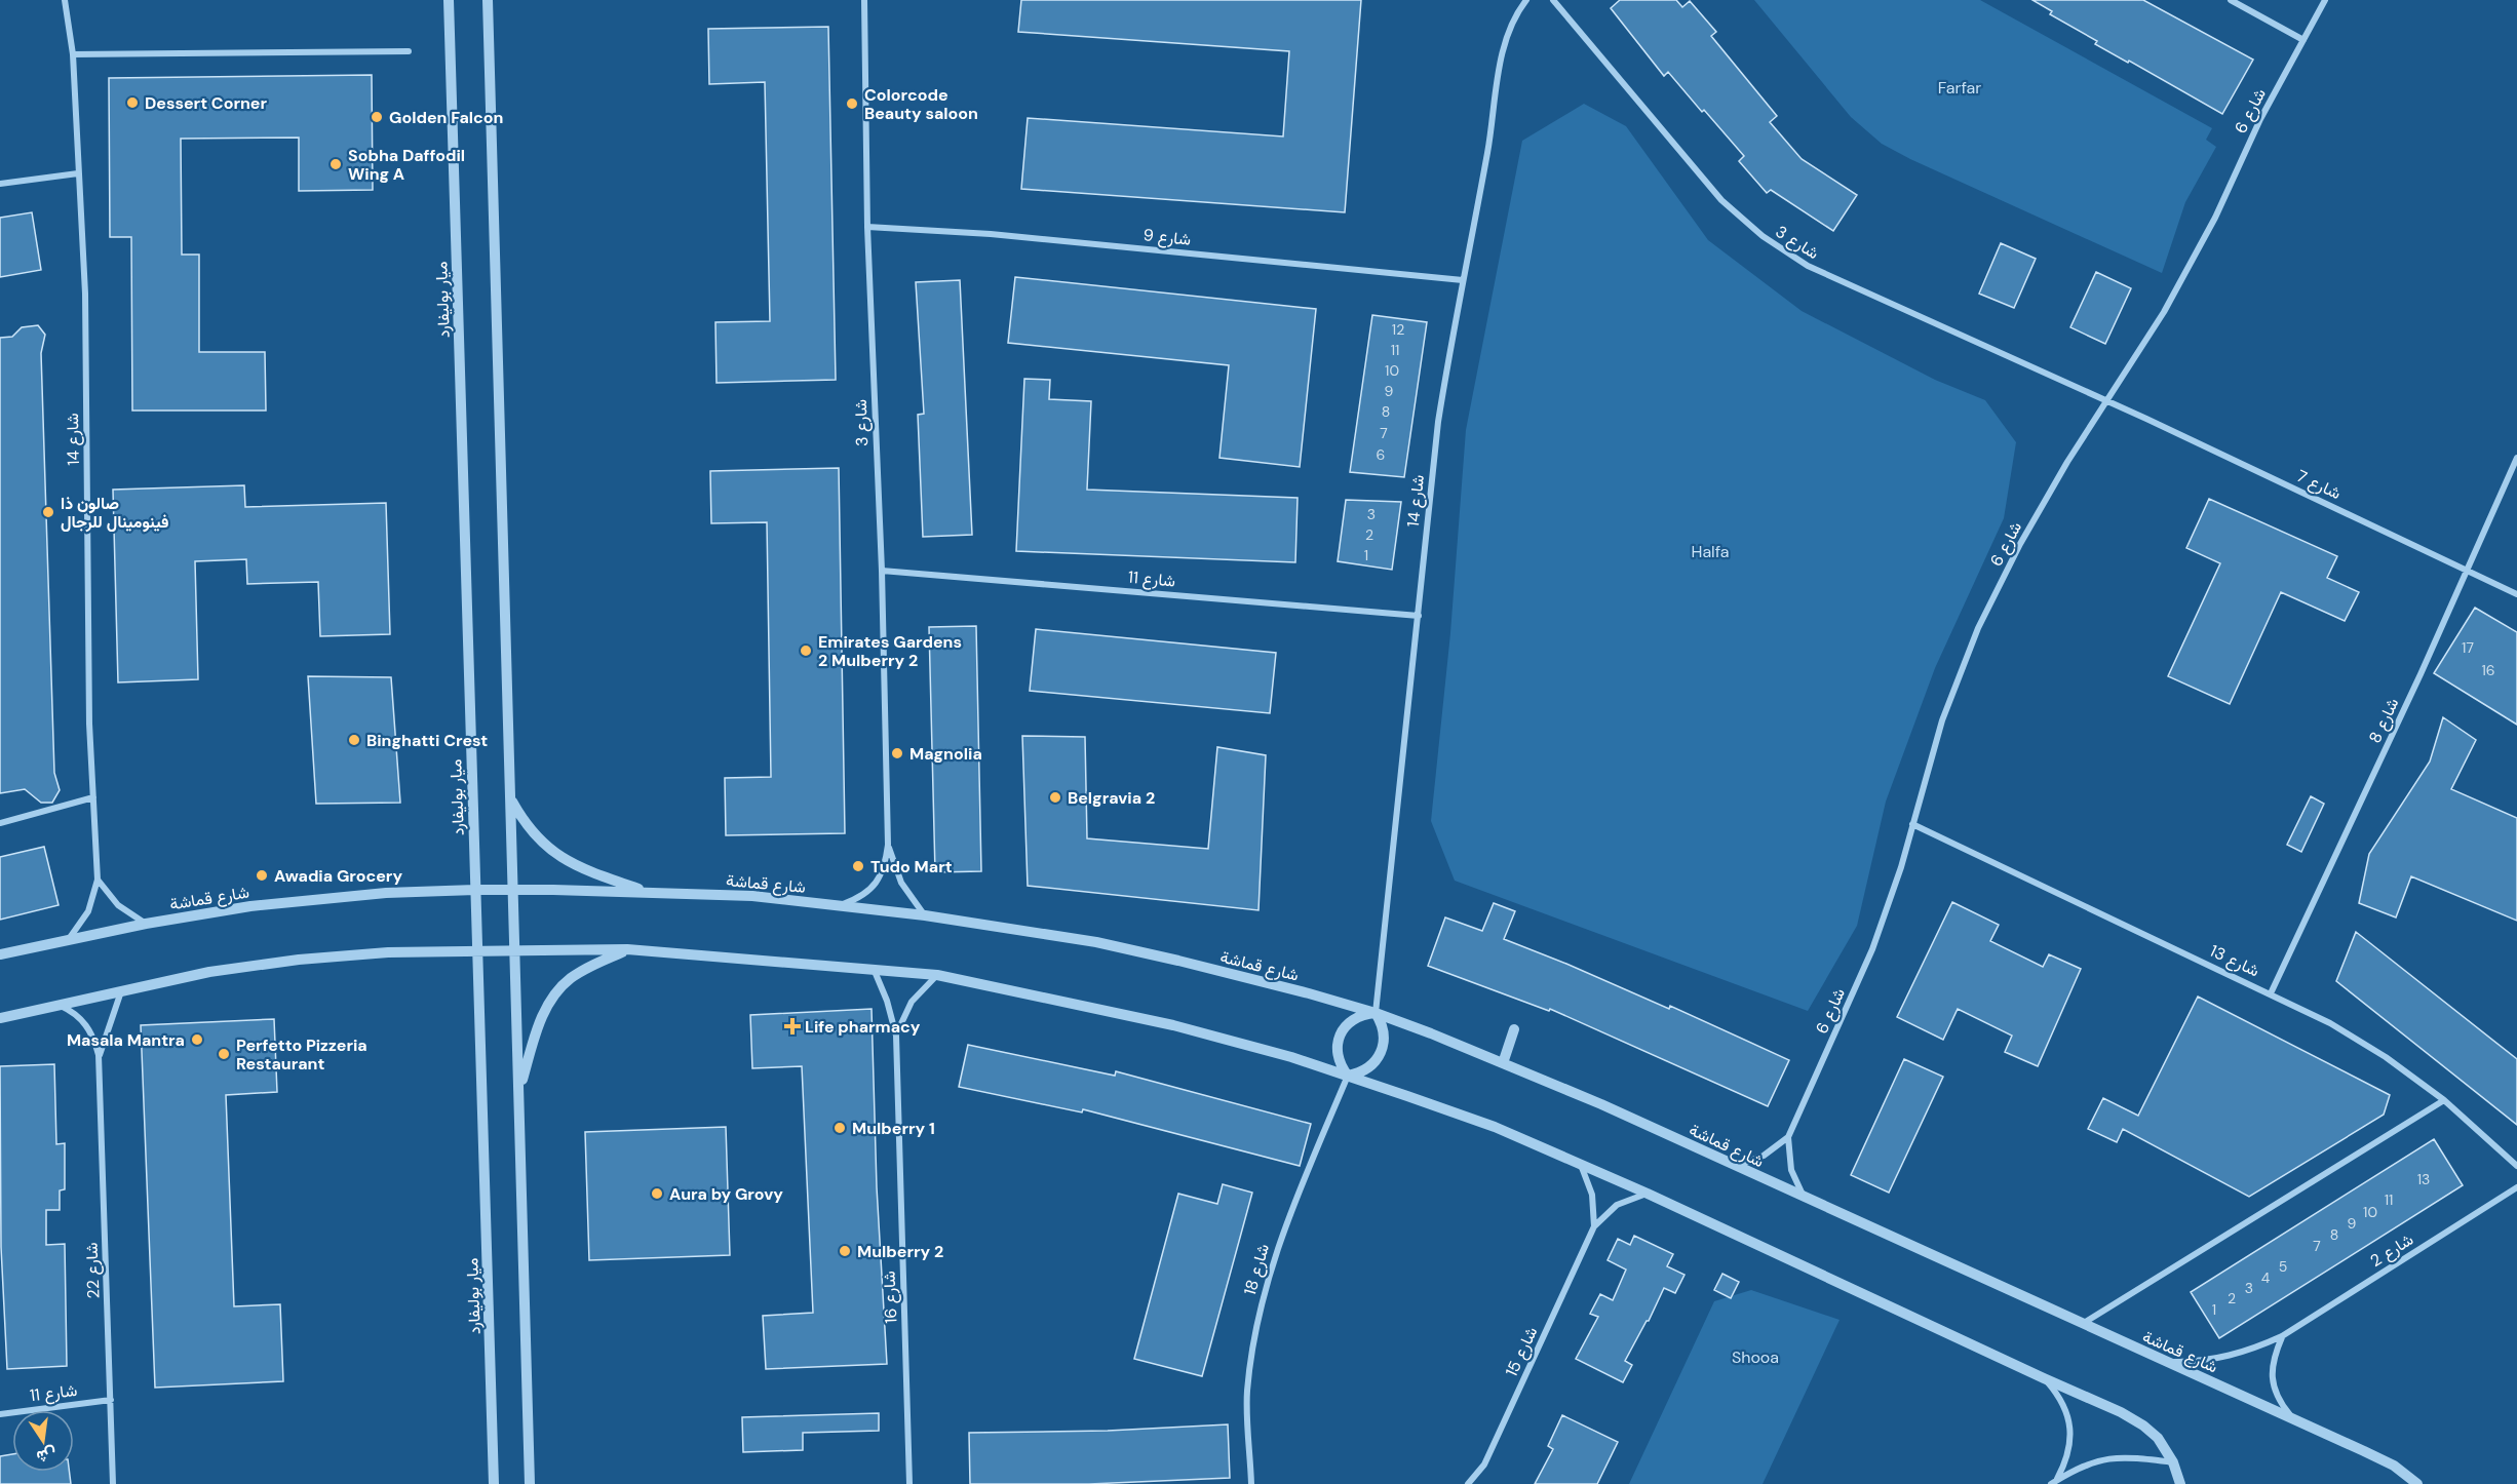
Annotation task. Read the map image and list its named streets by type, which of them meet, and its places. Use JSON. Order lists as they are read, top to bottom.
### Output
{
  "streets": {
    "street": [
      "شارع 6",
      "شارع 9",
      "شارع 3",
      "ميار بوليفارد",
      "شارع 14",
      "شارع 7",
      "شارع 11",
      "شارع 8",
      "شارع قماشة",
      "شارع 13",
      "شارع 2",
      "شارع 18",
      "شارع 22",
      "شارع 16",
      "شارع 15"
    ]
  },
  "crossings": [
    ["شارع 6", "شارع 3"],
    ["شارع 6", "شارع 7"],
    ["شارع 6", "شارع قماشة"],
    ["شارع 6", "شارع 13"],
    ["شارع 9", "شارع 3"],
    ["شارع 9", "شارع 14"],
    ["شارع 3", "شارع 7"],
    ["شارع 3", "شارع 11"],
    ["شارع 3", "شارع قماشة"],
    ["ميار بوليفارد", "شارع قماشة"],
    ["شارع 14", "شارع 11"],
    ["شارع 14", "شارع قماشة"],
    ["شارع 14", "شارع 18"],
    ["شارع 7", "شارع 8"],
    ["شارع 11", "شارع 22"],
    ["شارع 8", "شارع 13"],
    ["شارع قماشة", "شارع 2"],
    ["شارع قماشة", "شارع 18"]
  ],
  "parks": ["Farfar", "Halfa", "Shooa"],
  "places": {
    "other": [
      "Dessert Corner",
      "Colorcode Beauty saloon",
      "Golden Falcon",
      "Sobha Daffodil Wing A",
      "صالون ذا فينومينال للرجال",
      "Emirates Gardens 2 Mulberry 2",
      "Binghatti Crest",
      "Magnolia",
      "Belgravia 2",
      "Tudo Mart",
      "Awadia Grocery",
      "Masala Mantra",
      "Perfetto Pizzeria Restaurant",
      "Mulberry 1",
      "Aura by Grovy",
      "Mulberry 2"
    ],
    "health": ["Life pharmacy"]
  },
  "house_numbers": [
    "12",
    "11",
    "10",
    "9",
    "8",
    "7",
    "6",
    "3",
    "2",
    "1",
    "17",
    "16",
    "13",
    "11",
    "10",
    "9",
    "8",
    "7",
    "5",
    "4",
    "3",
    "2",
    "1"
  ],
  "north": "bottom"
}
